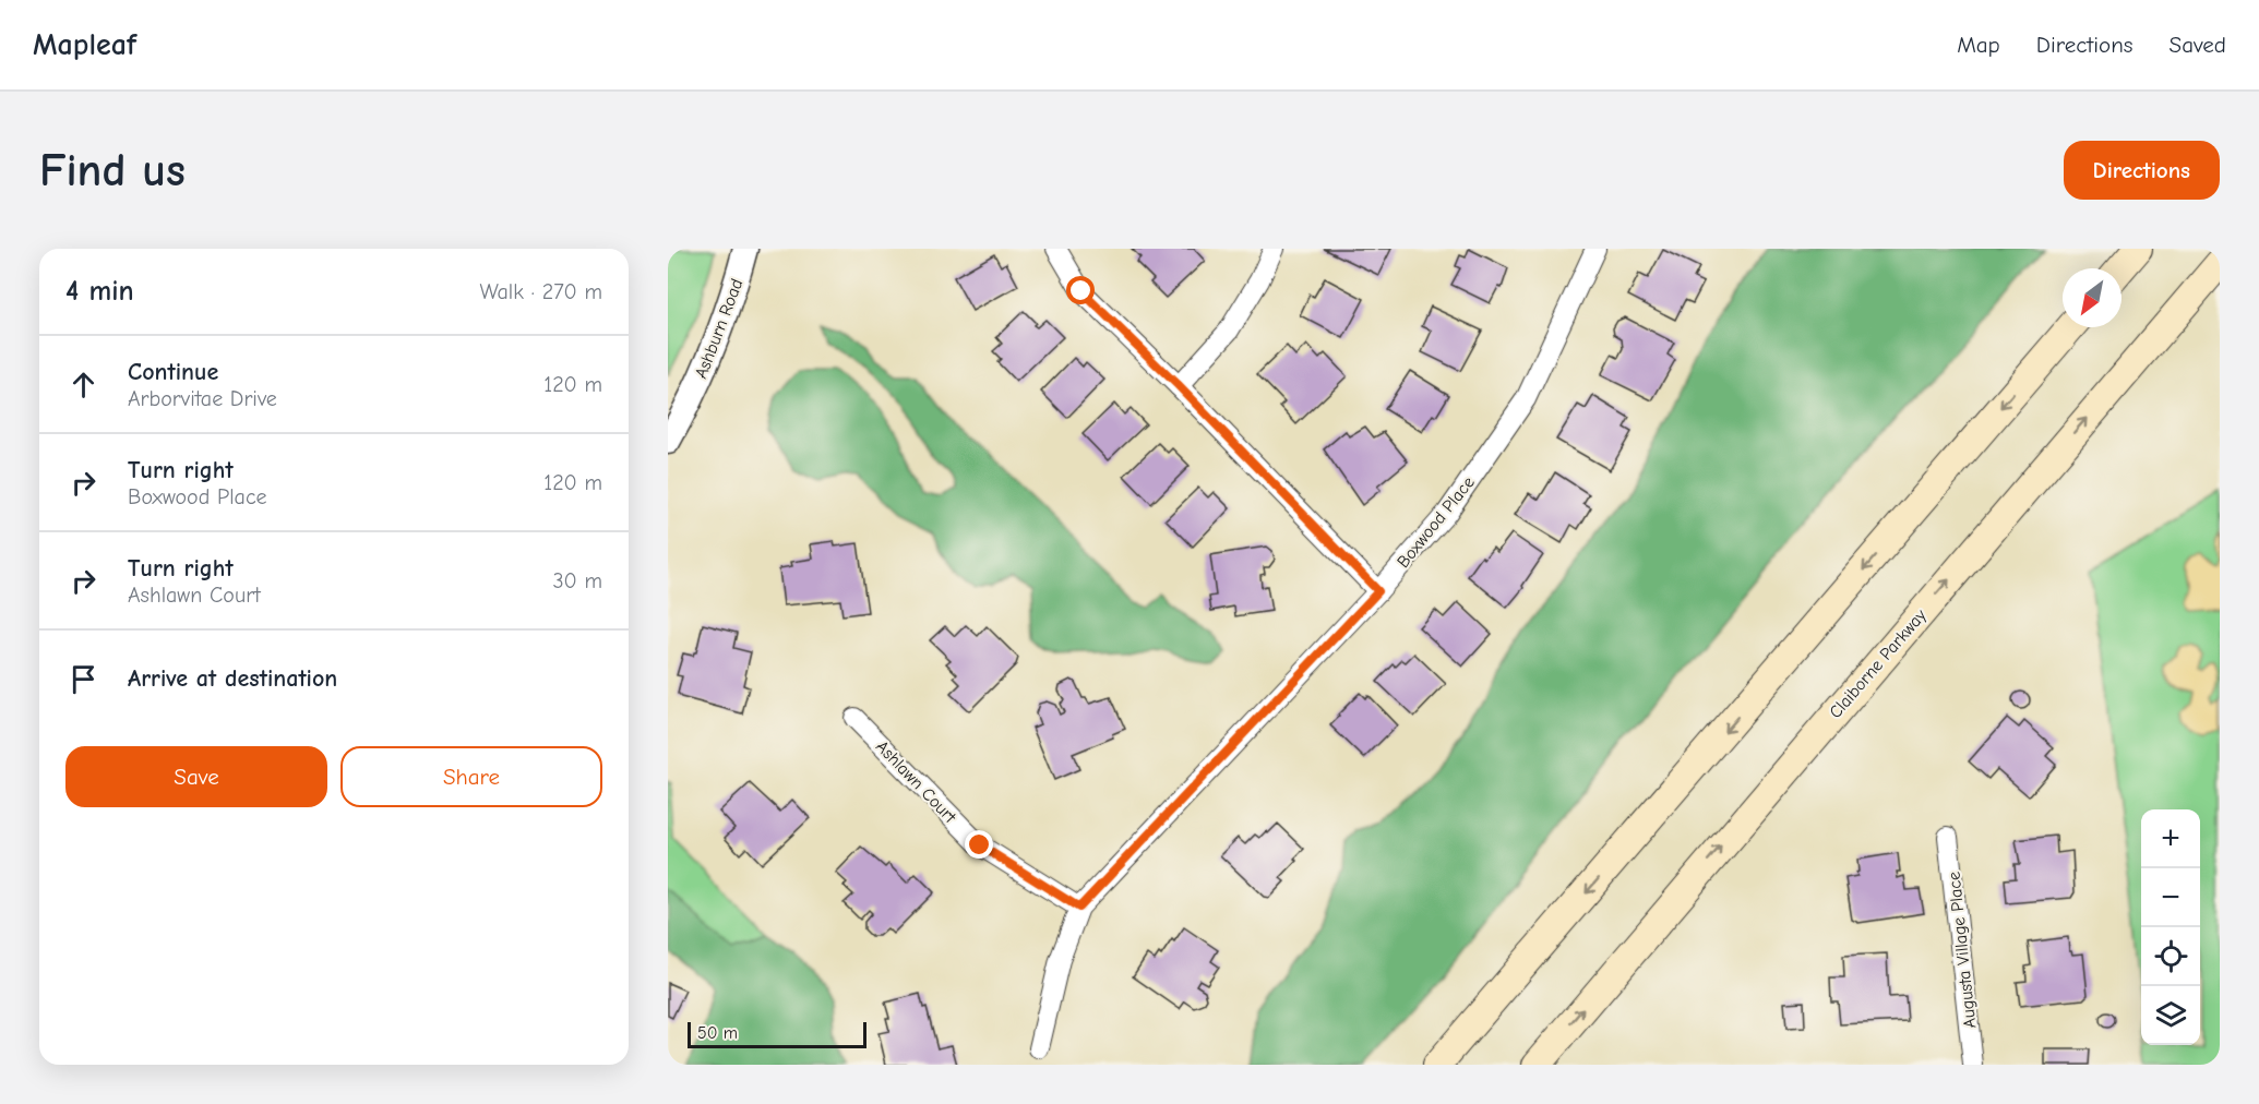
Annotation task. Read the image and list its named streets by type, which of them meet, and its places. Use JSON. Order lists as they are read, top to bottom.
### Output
{
  "streets": {
    "main road": ["Claiborne Parkway"],
    "street": [
      "Ashburn Road",
      "Boxwood Place",
      "Ashlawn Court",
      "Augusta Village Place"
    ]
  },
  "crossings": [
    ["Boxwood Place", "Ashlawn Court"]
  ],
  "scale_bar": "50 m",
  "north": "bottom left",
  "page": {
    "header": "Mapleaf",
    "nav": ["Map", "Directions", "Saved"],
    "buttons": [
      "Directions",
      ["Save", "Share"]
    ],
    "title": "Find us",
    "heading": ["4 min", "Walk · 270 m"],
    "list": [
      ["Continue", "Arborvitae Drive", "120 m"],
      ["Turn right", "Boxwood Place", "120 m"],
      ["Turn right", "Ashlawn Court", "30 m"],
      "Arrive at destination"
    ],
    "map_buttons": ["+", "−"],
    "scale": "50 m"
  }
}
